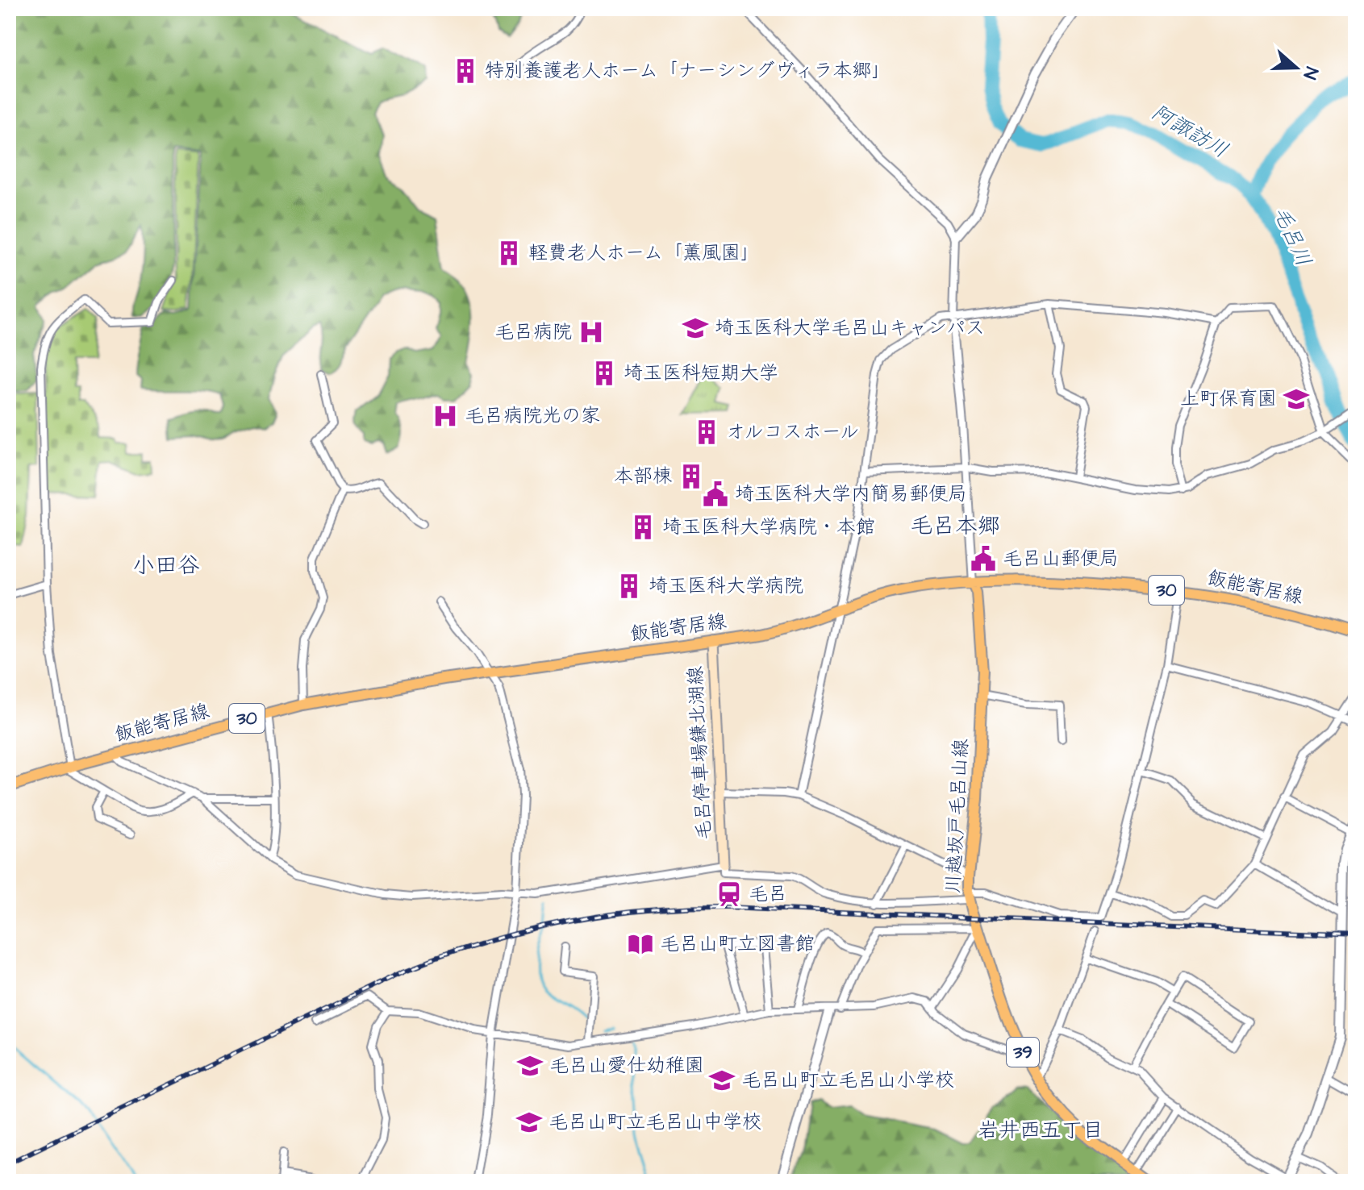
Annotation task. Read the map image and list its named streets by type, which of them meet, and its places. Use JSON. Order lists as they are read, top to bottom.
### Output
{
  "streets": {
    "main road": [
      "飯能寄居線",
      "30",
      "毛呂停車場鎌北湖線",
      "川越坂戸毛呂山線",
      "39"
    ]
  },
  "crossings": [
    ["飯能寄居線", "毛呂停車場鎌北湖線"],
    ["飯能寄居線", "川越坂戸毛呂山線"]
  ],
  "districts": ["毛呂本郷", "小田谷", "岩井西五丁目"],
  "water": ["阿諏訪川", "毛呂川"],
  "places": {
    "building": [
      "特別養護老人ホーム「ナーシングヴィラ本郷」",
      "軽費老人ホーム「薫風園」",
      "埼玉医科短期大学",
      "オルコスホール",
      "本部棟",
      "埼玉医科大学病院・本館",
      "埼玉医科大学病院"
    ],
    "school or university": [
      "埼玉医科大学毛呂山キャンパス",
      "上町保育園",
      "毛呂山愛仕幼稚園",
      "毛呂山町立毛呂山小学校",
      "毛呂山町立毛呂山中学校"
    ],
    "hospital": ["毛呂病院", "毛呂病院光の家"],
    "public building": ["埼玉医科大学内簡易郵便局", "毛呂山郵便局"],
    "station": ["毛呂"],
    "library": ["毛呂山町立図書館"]
  },
  "north": "right"
}
